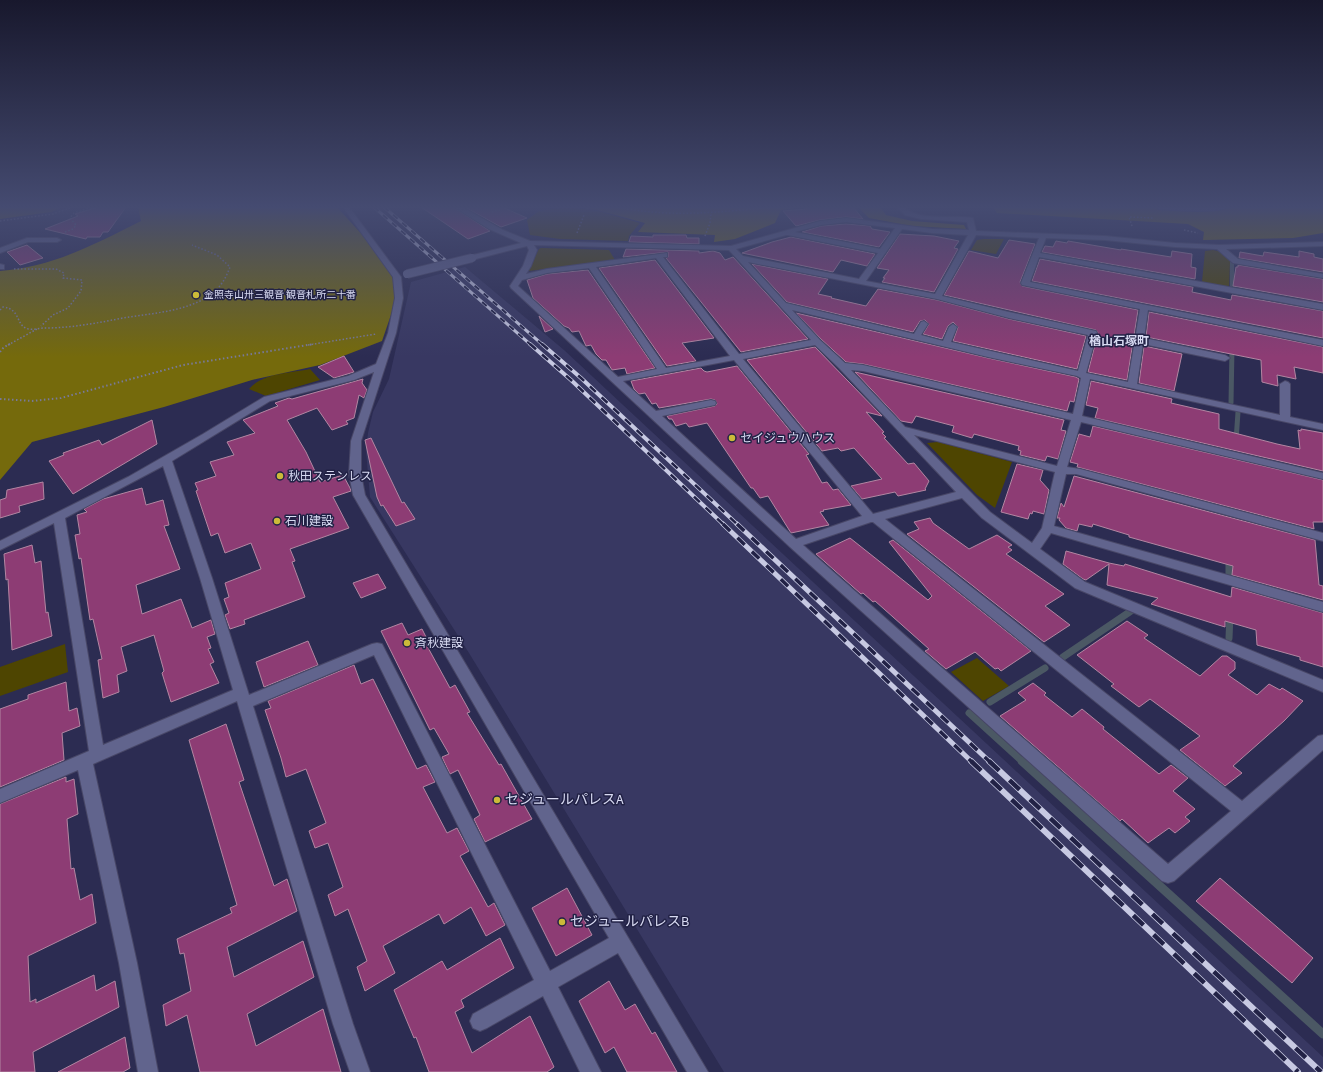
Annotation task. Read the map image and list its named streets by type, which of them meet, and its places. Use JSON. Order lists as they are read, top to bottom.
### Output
{
  "districts": ["楢山石塚町"],
  "places": [
    "金照寺山卅三観音 観音札所二十番",
    "セイジュウハウス",
    "秋田ステンレス",
    "石川建設",
    "斉秋建設",
    "セジュールパレスA",
    "セジュールパレスB"
  ]
}
